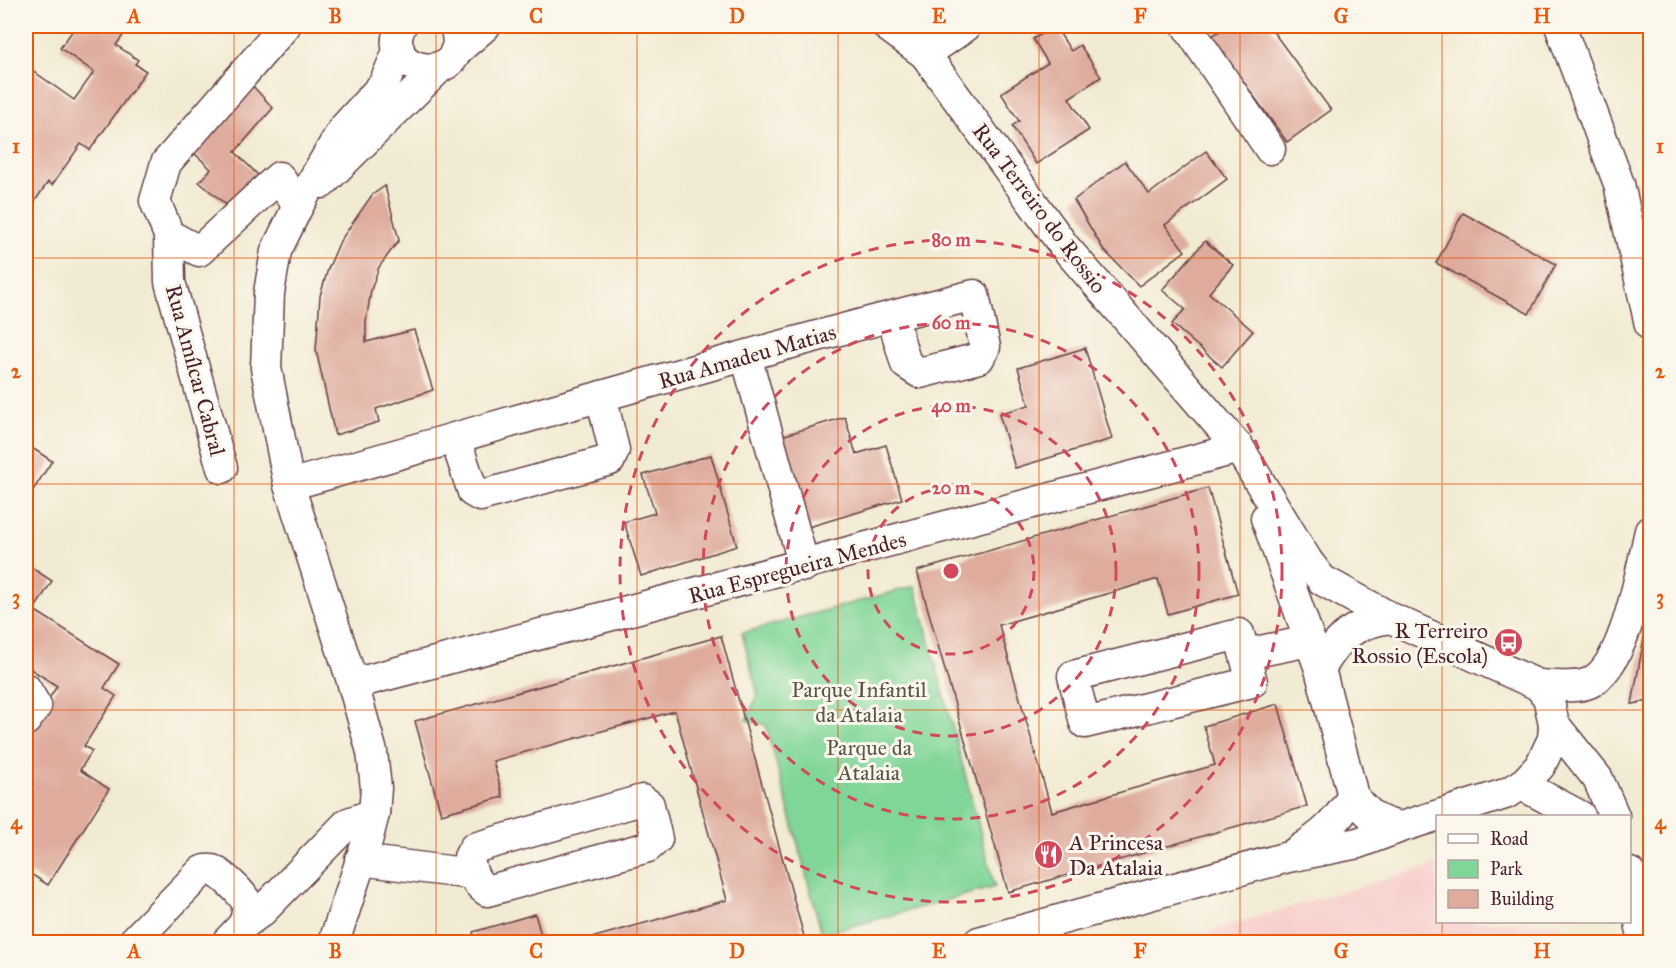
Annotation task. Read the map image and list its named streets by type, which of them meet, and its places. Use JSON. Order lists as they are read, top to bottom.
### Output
{
  "streets": {
    "street": [
      "Rua Terreiro do Rossio",
      "Rua Amadeu Matias",
      "Rua Amílcar Cabral",
      "Rua Espregueira Mendes"
    ]
  },
  "crossings": [
    ["Rua Terreiro do Rossio", "Rua Espregueira Mendes"]
  ],
  "parks": ["Parque Infantil da Atalaia", "Parque da Atalaia"],
  "places": {
    "bus stop": ["R Terreiro Rossio (Escola)"],
    "restaurant": ["A Princesa Da Atalaia"]
  },
  "legend": ["Road", "Park", "Building"],
  "grid": {
    "columns": [
      "A",
      "B",
      "C",
      "D",
      "E",
      "F",
      "G",
      "H"
    ],
    "rows": [
      "1",
      "2",
      "3",
      "4"
    ]
  },
  "rings": [
    "80 m",
    "60 m",
    "40 m",
    "20 m"
  ]
}
